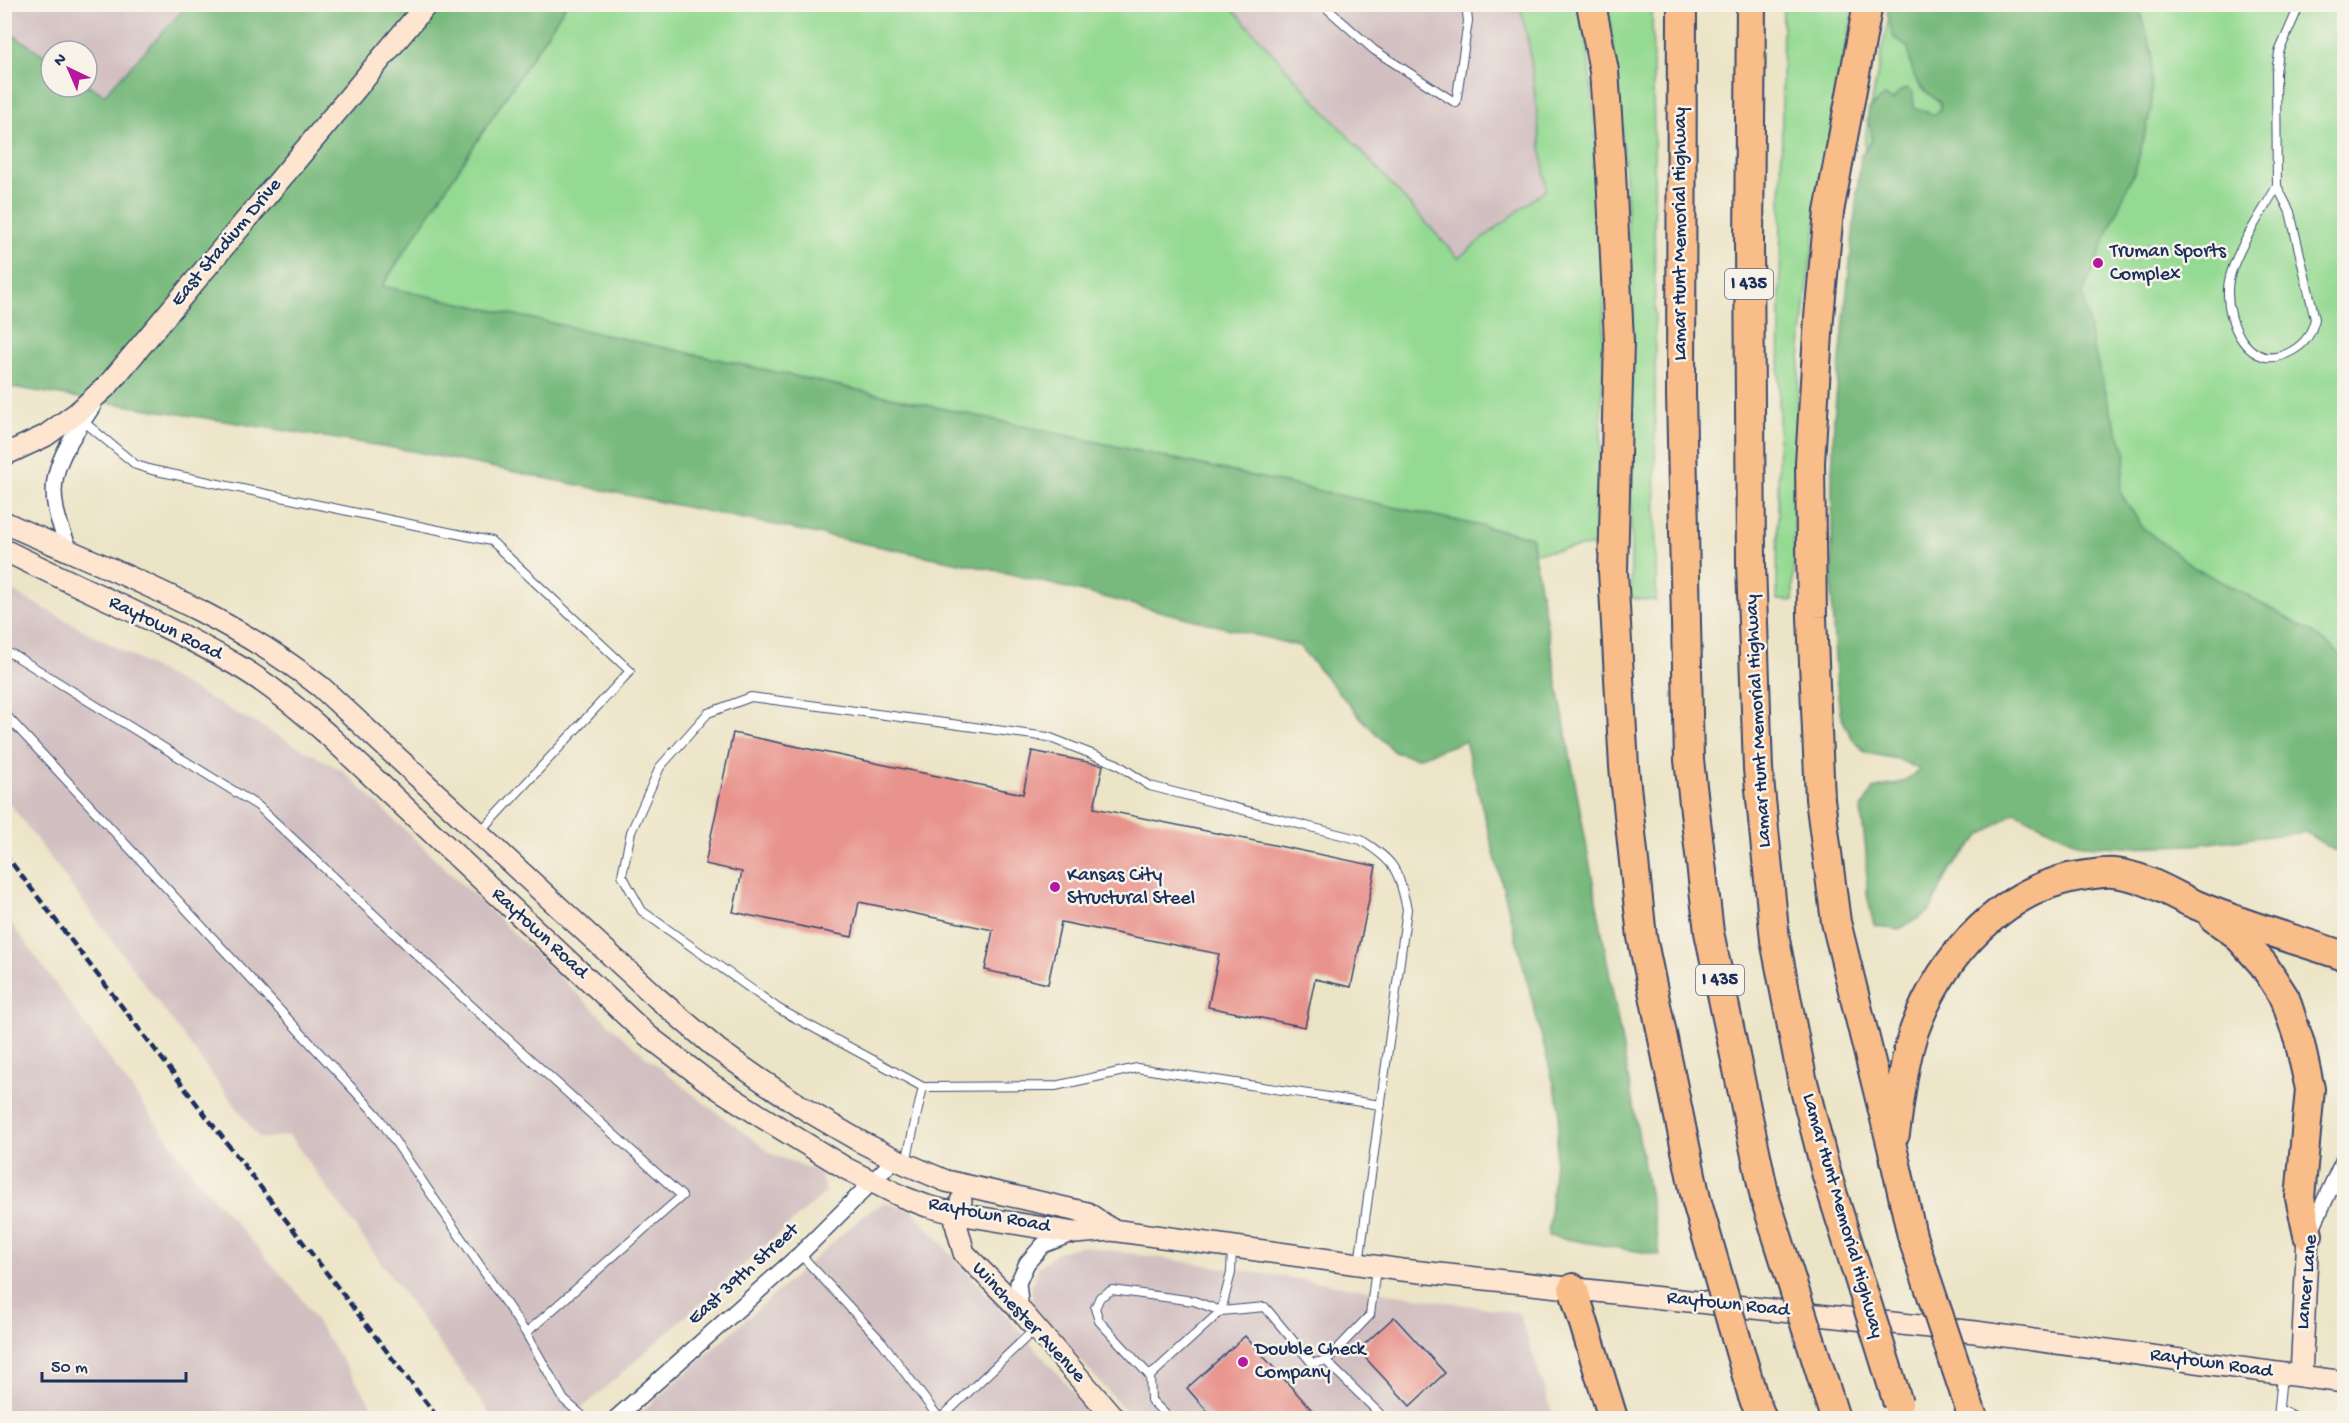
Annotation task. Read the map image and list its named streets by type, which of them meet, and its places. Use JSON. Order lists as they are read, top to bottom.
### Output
{
  "streets": {
    "highway": ["Lamar Hunt Memorial Highway", "I 435"],
    "main road": [
      "East Stadium Drive",
      "Raytown Road",
      "Lancer Lane",
      "Winchester Avenue"
    ],
    "street": ["East 39th Street"]
  },
  "crossings": [
    ["Raytown Road", "East 39th Street"],
    ["Raytown Road", "Lancer Lane"],
    ["Raytown Road", "Winchester Avenue"]
  ],
  "places": ["Truman Sports Complex", "Kansas City Structural Steel", "Double Check Company"],
  "scale_bar": "50 m",
  "north": "top left"
}
